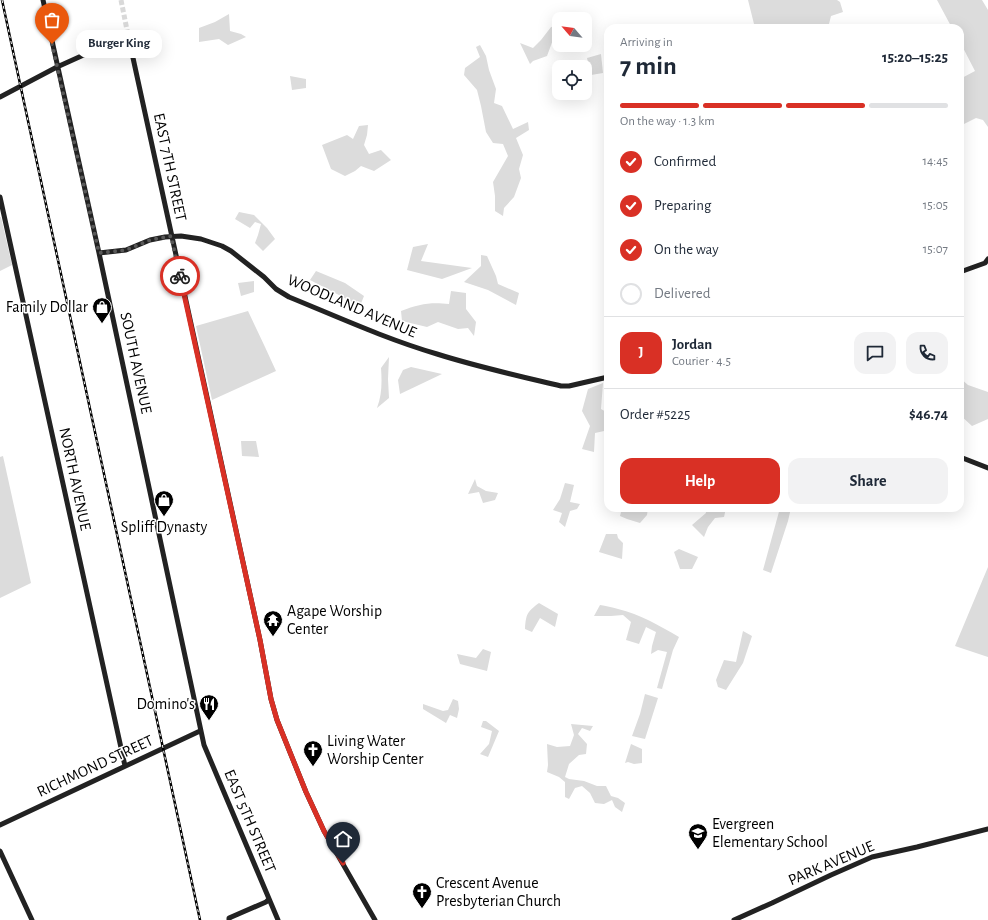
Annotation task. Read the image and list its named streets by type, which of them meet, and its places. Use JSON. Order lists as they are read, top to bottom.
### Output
{
  "streets": {
    "street": [
      "EAST 7TH STREET",
      "WOODLAND AVENUE",
      "SOUTH AVENUE",
      "NORTH AVENUE",
      "RICHMOND STREET",
      "EAST 5TH STREET",
      "PARK AVENUE"
    ]
  },
  "crossings": [
    ["EAST 7TH STREET", "WOODLAND AVENUE"],
    ["EAST 7TH STREET", "SOUTH AVENUE"],
    ["WOODLAND AVENUE", "SOUTH AVENUE"],
    ["SOUTH AVENUE", "RICHMOND STREET"],
    ["SOUTH AVENUE", "EAST 5TH STREET"],
    ["NORTH AVENUE", "RICHMOND STREET"],
    ["RICHMOND STREET", "EAST 5TH STREET"]
  ],
  "places": {
    "other": ["Burger King"],
    "shop": ["Family Dollar", "Spliff Dynasty"],
    "temple": ["Agape Worship Center"],
    "restaurant": ["Domino's"],
    "church": ["Living Water Worship Center", "Crescent Avenue Presbyterian Church"],
    "school or university": ["Evergreen Elementary School"]
  },
  "north": "top left",
  "page": {
    "heading": ["7 min", "Arriving in", "15:20–15:25"],
    "panel": [
      "Jordan",
      "Courier · 4.5",
      "Order #5225",
      "$46.74"
    ],
    "bubble": "Burger King",
    "bar": "On the way · 1.3 km",
    "list": [
      ["Confirmed", "14:45"],
      ["Preparing", "15:05"],
      ["On the way", "15:07"],
      "Delivered"
    ],
    "round": "J",
    "buttons": ["Help", "Share"]
  }
}
